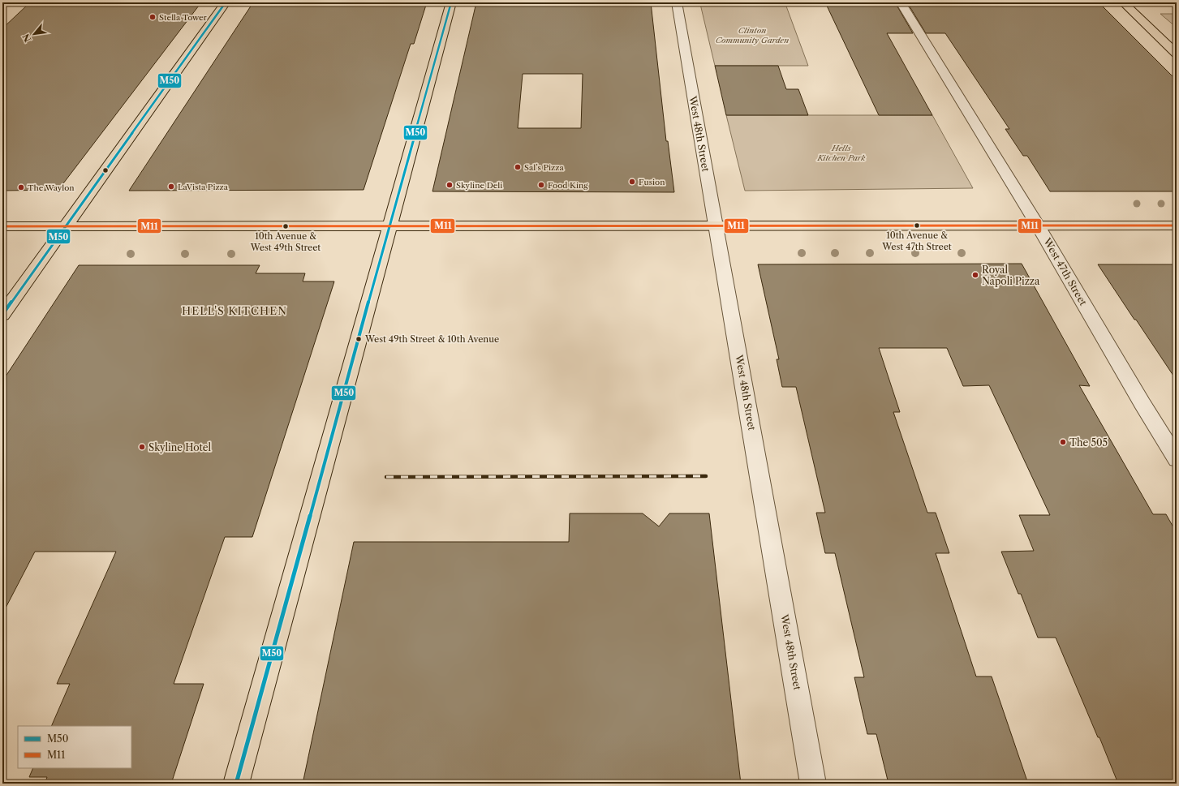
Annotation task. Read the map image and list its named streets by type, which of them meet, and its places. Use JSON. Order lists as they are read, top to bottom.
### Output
{
  "streets": {
    "street": ["West 48th Street", "West 47th Street"]
  },
  "districts": ["HELL'S KITCHEN"],
  "parks": ["Clinton Community Garden", "Hells Kitchen Park"],
  "places": [
    "Stella Tower",
    "Sal’s Pizza",
    "Fusion",
    "Skyline Deli",
    "Food King",
    "LaVista Pizza",
    "The Waylon",
    "10th Avenue & West 47th Street",
    "10th Avenue & West 49th Street",
    "Royal Napoli Pizza",
    "West 49th Street & 10th Avenue",
    "The 505",
    "Skyline Hotel"
  ],
  "lines": ["transit line M50", "transit line M11"],
  "legend": ["M50", "M11"],
  "north": "bottom left"
}
